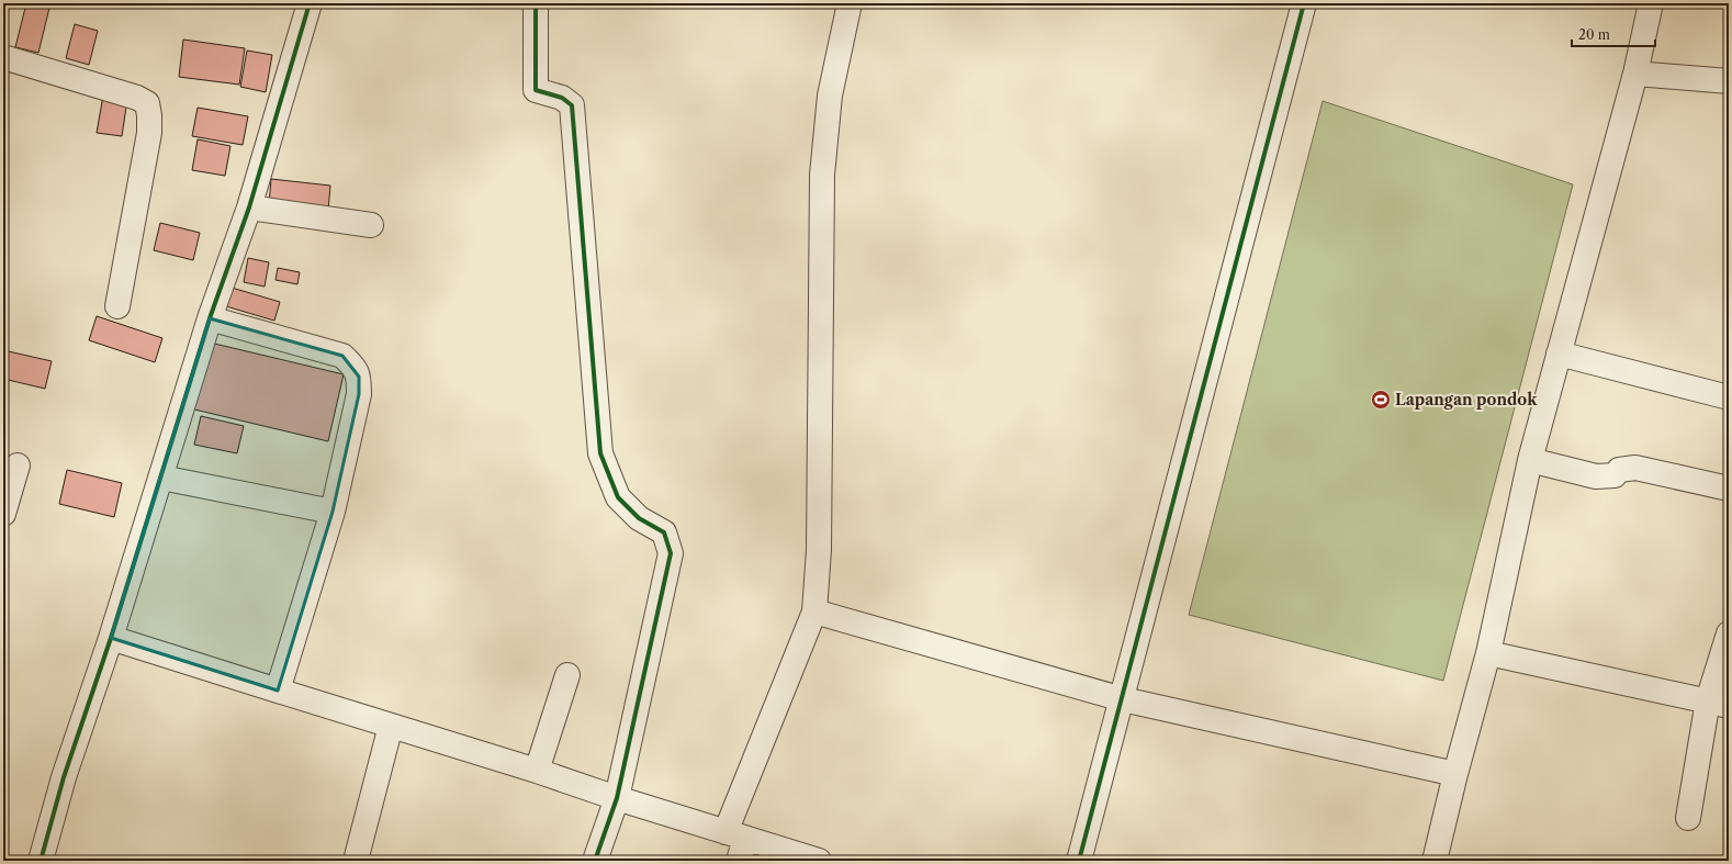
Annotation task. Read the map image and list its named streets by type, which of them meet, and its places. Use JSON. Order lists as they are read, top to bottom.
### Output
{
  "places": {
    "sports": ["Lapangan pondok"]
  },
  "scale_bar": "20 m"
}
